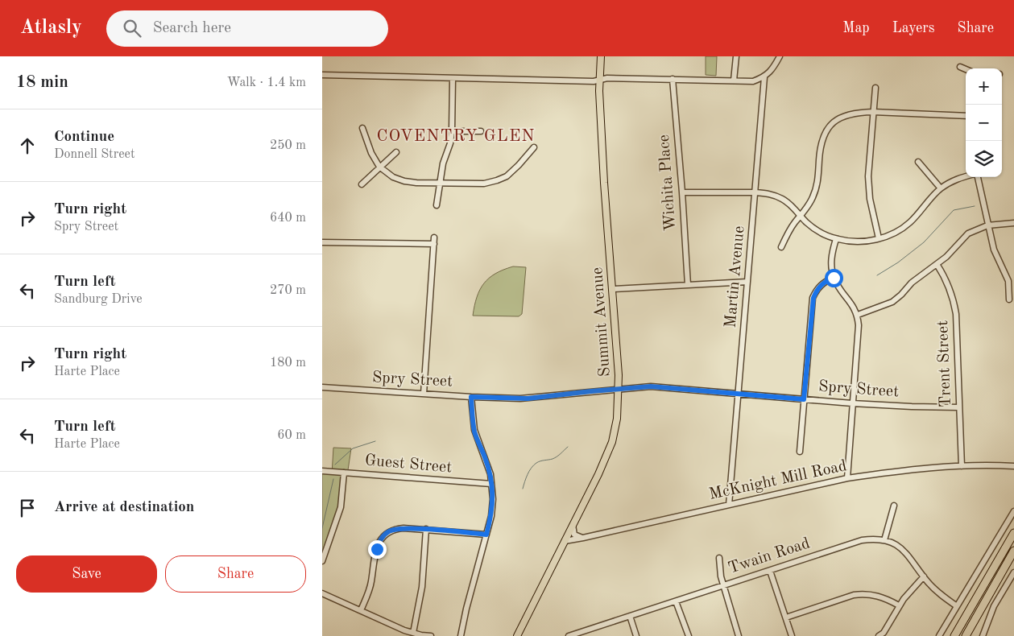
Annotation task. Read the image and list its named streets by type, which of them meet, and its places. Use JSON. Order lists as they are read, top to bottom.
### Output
{
  "streets": {
    "main road": ["Summit Avenue"],
    "street": [
      "Wichita Place",
      "Martin Avenue",
      "Trent Street",
      "Spry Street",
      "Guest Street",
      "McKnight Mill Road",
      "Twain Road"
    ]
  },
  "crossings": [
    ["Martin Avenue", "Spry Street"],
    ["Martin Avenue", "McKnight Mill Road"],
    ["Summit Avenue", "Spry Street"],
    ["Summit Avenue", "McKnight Mill Road"],
    ["Trent Street", "Spry Street"],
    ["Trent Street", "McKnight Mill Road"]
  ],
  "districts": ["COVENTRY GLEN"],
  "page": {
    "header": "Atlasly",
    "search": "Search here",
    "nav": ["Map", "Layers", "Share"],
    "heading": ["18 min", "Walk · 1.4 km"],
    "map_buttons": ["+", "−"],
    "list": [
      ["Continue", "Donnell Street", "250 m"],
      ["Turn right", "Spry Street", "640 m"],
      ["Turn left", "Sandburg Drive", "270 m"],
      ["Turn right", "Harte Place", "180 m"],
      ["Turn left", "Harte Place", "60 m"],
      "Arrive at destination"
    ],
    "buttons": ["Save", "Share"]
  }
}
